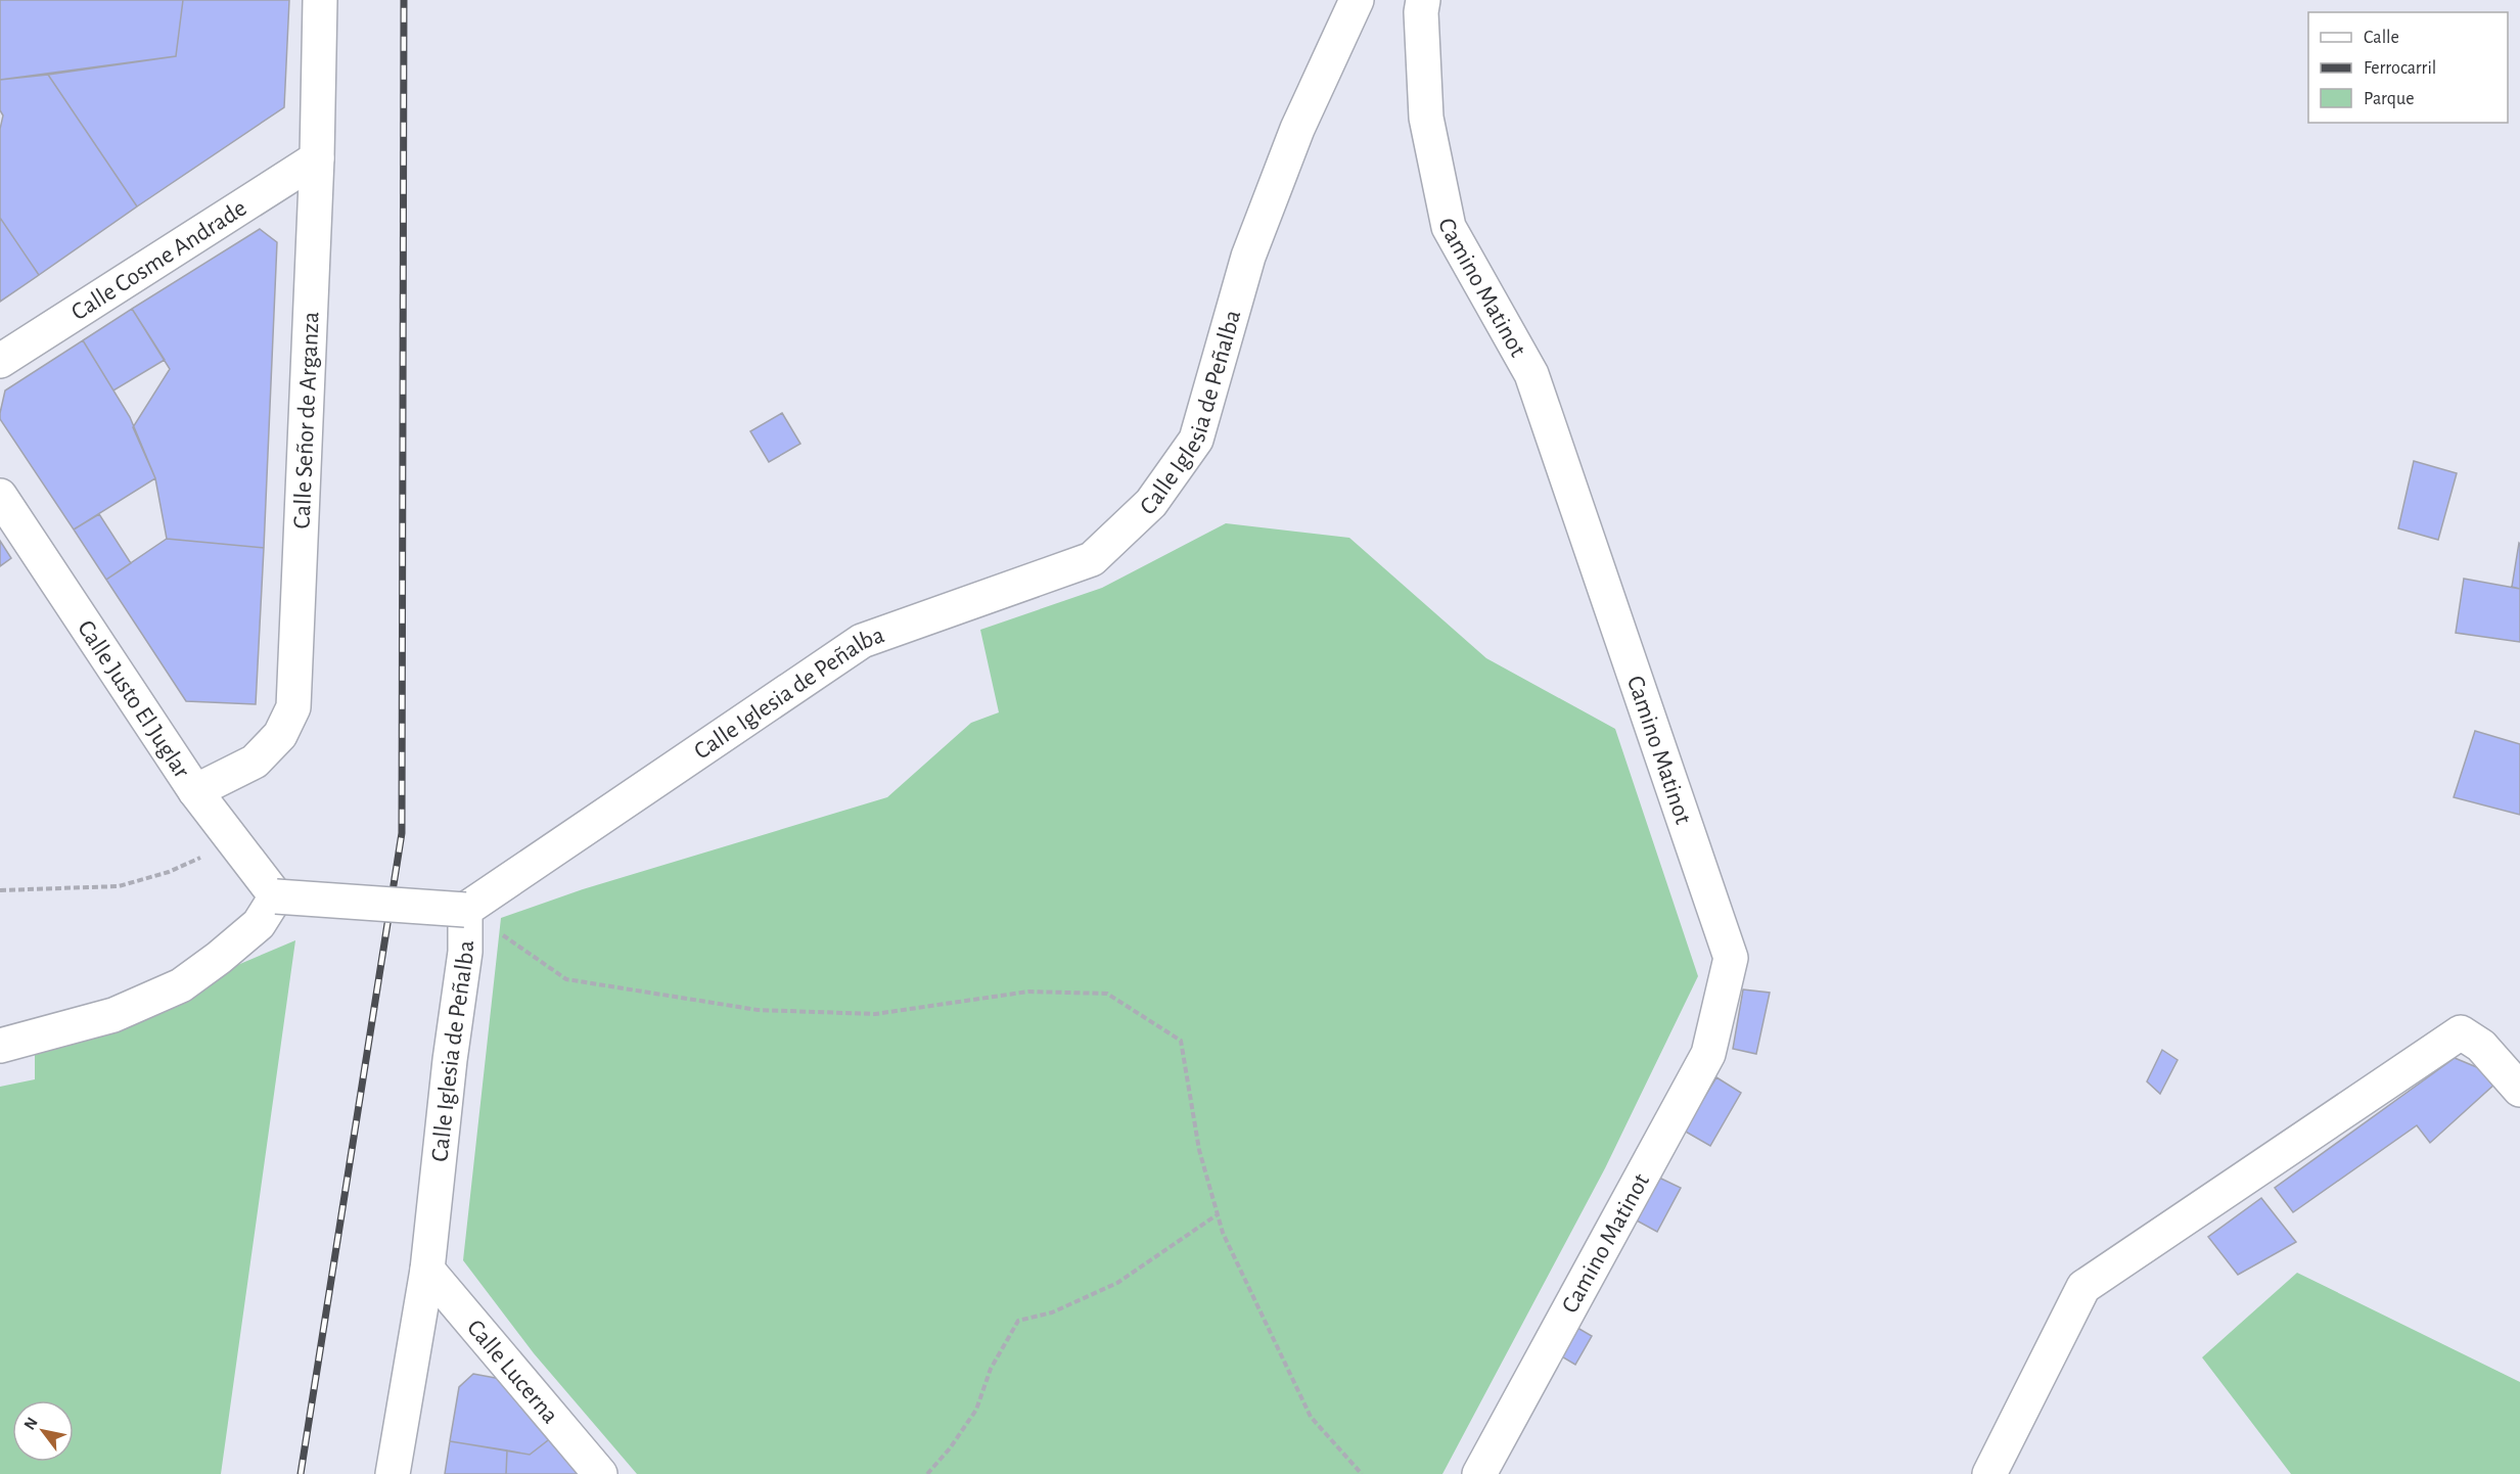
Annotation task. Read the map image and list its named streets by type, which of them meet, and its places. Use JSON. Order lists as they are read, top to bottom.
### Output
{
  "streets": {
    "street": [
      "Calle Cosme Andrade",
      "Camino Matinot",
      "Calle Iglesia de Peñalba",
      "Calle Señor de Arganza",
      "Calle Justo El Juglar",
      "Calle Lucerna"
    ]
  },
  "crossings": [
    ["Calle Cosme Andrade", "Calle Señor de Arganza"],
    ["Calle Iglesia de Peñalba", "Calle Lucerna"],
    ["Calle Señor de Arganza", "Calle Justo El Juglar"]
  ],
  "legend": ["Calle", "Ferrocarril", "Parque"],
  "north": "top left"
}
